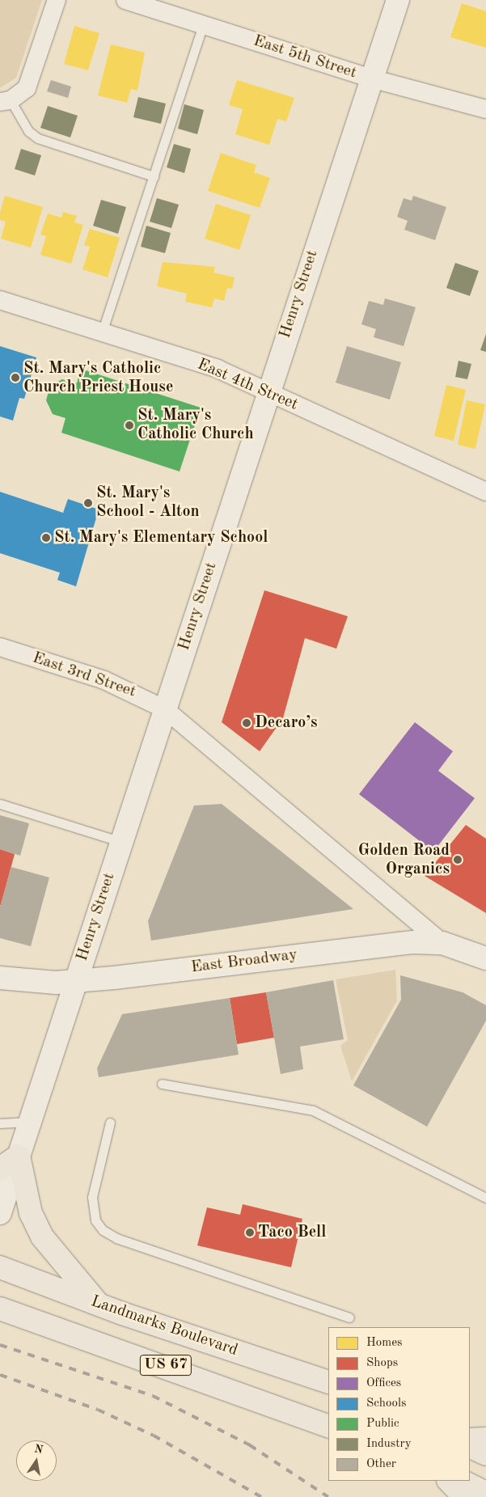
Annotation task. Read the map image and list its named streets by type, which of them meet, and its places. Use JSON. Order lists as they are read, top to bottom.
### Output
{
  "streets": {
    "main road": ["Landmarks Boulevard", "US 67"],
    "street": [
      "East 5th Street",
      "Henry Street",
      "East 4th Street",
      "East 3rd Street",
      "East Broadway"
    ]
  },
  "crossings": [
    ["East 5th Street", "Henry Street"],
    ["Henry Street", "East 4th Street"],
    ["Henry Street", "East 3rd Street"],
    ["Henry Street", "East Broadway"],
    ["East 3rd Street", "East Broadway"]
  ],
  "places": [
    "St. Mary's Catholic Church Priest House",
    "St. Mary's Catholic Church",
    "St. Mary's School - Alton",
    "St. Mary's Elementary School",
    "Decaro’s",
    "Golden Road Organics",
    "Taco Bell"
  ],
  "legend": [
    "Homes",
    "Shops",
    "Offices",
    "Schools",
    "Public",
    "Industry",
    "Other"
  ],
  "north": "top"
}
